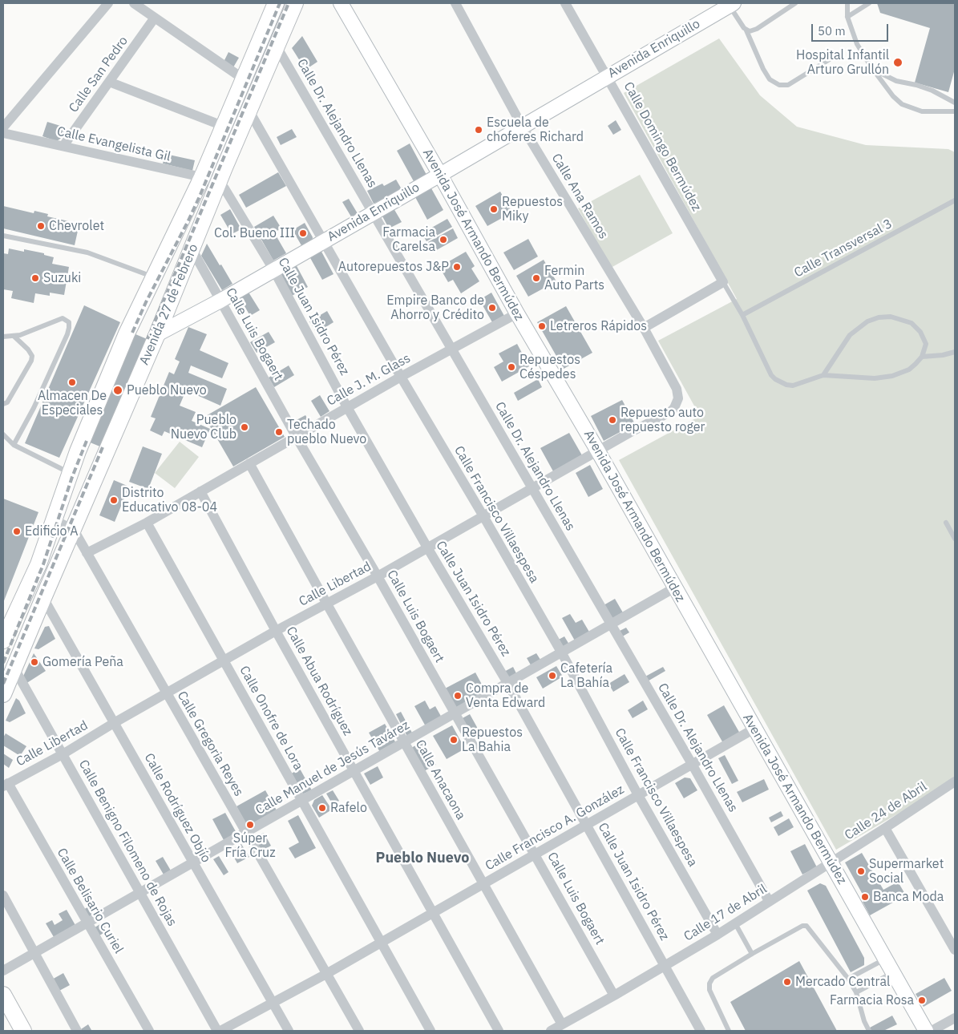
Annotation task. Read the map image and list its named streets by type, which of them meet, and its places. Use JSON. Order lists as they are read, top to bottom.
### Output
{
  "streets": {
    "main road": ["Avenida 27 de Febrero"],
    "street": [
      "Avenida Enriquillo",
      "Calle San Pedro",
      "Calle Dr. Alejandro Llenas",
      "Calle Evangelista Gil",
      "Calle Domingo Bermúdez",
      "Calle Ana Ramos",
      "Avenida José Armando Bermúdez",
      "Calle Juan Isidro Pérez",
      "Calle Luis Bogaert",
      "Calle J. M. Glass",
      "Calle Francisco Villaespesa",
      "Calle Libertad",
      "Calle Abua Rodríguez",
      "Calle Onofre de Lora",
      "Calle Gregoria Reyes",
      "Calle Manuel de Jesús Tavárez",
      "Calle Anacaona",
      "Calle Rodríguez Objío",
      "Calle 24 de Abril",
      "Calle Francisco A. González",
      "Calle Benigno Filomeno de Rojas",
      "Calle Belisario Curiel",
      "Calle 17 de Abril"
    ],
    "lane": ["Calle Transversal 3"]
  },
  "crossings": [
    ["Avenida Enriquillo", "Calle Dr. Alejandro Llenas"],
    ["Avenida Enriquillo", "Calle Domingo Bermúdez"],
    ["Avenida Enriquillo", "Calle Ana Ramos"],
    ["Avenida Enriquillo", "Avenida José Armando Bermúdez"],
    ["Avenida Enriquillo", "Avenida 27 de Febrero"],
    ["Avenida Enriquillo", "Calle Juan Isidro Pérez"],
    ["Avenida Enriquillo", "Calle Luis Bogaert"],
    ["Avenida Enriquillo", "Calle Francisco Villaespesa"],
    ["Calle San Pedro", "Calle Evangelista Gil"],
    ["Calle Dr. Alejandro Llenas", "Avenida 27 de Febrero"],
    ["Calle Dr. Alejandro Llenas", "Calle J. M. Glass"],
    ["Calle Dr. Alejandro Llenas", "Calle Libertad"],
    ["Calle Dr. Alejandro Llenas", "Calle Manuel de Jesús Tavárez"],
    ["Calle Dr. Alejandro Llenas", "Calle Francisco A. González"],
    ["Calle Dr. Alejandro Llenas", "Calle 17 de Abril"],
    ["Calle Evangelista Gil", "Avenida 27 de Febrero"],
    ["Calle Evangelista Gil", "Calle Juan Isidro Pérez"],
    ["Calle Ana Ramos", "Calle Libertad"],
    ["Avenida José Armando Bermúdez", "Calle J. M. Glass"],
    ["Avenida José Armando Bermúdez", "Calle Libertad"],
    ["Avenida José Armando Bermúdez", "Calle Manuel de Jesús Tavárez"],
    ["Avenida José Armando Bermúdez", "Calle 24 de Abril"],
    ["Avenida José Armando Bermúdez", "Calle Francisco A. González"],
    ["Avenida José Armando Bermúdez", "Calle 17 de Abril"],
    ["Avenida 27 de Febrero", "Calle Juan Isidro Pérez"],
    ["Avenida 27 de Febrero", "Calle Luis Bogaert"],
    ["Avenida 27 de Febrero", "Calle Francisco Villaespesa"],
    ["Avenida 27 de Febrero", "Calle Gregoria Reyes"],
    ["Avenida 27 de Febrero", "Calle Rodríguez Objío"],
    ["Avenida 27 de Febrero", "Calle Benigno Filomeno de Rojas"],
    ["Calle Juan Isidro Pérez", "Calle J. M. Glass"],
    ["Calle Juan Isidro Pérez", "Calle Libertad"],
    ["Calle Juan Isidro Pérez", "Calle Manuel de Jesús Tavárez"],
    ["Calle Juan Isidro Pérez", "Calle Francisco A. González"],
    ["Calle Juan Isidro Pérez", "Calle 17 de Abril"],
    ["Calle Luis Bogaert", "Calle J. M. Glass"],
    ["Calle Luis Bogaert", "Calle Libertad"],
    ["Calle Luis Bogaert", "Calle Manuel de Jesús Tavárez"],
    ["Calle Luis Bogaert", "Calle Francisco A. González"],
    ["Calle Luis Bogaert", "Calle 17 de Abril"],
    ["Calle J. M. Glass", "Calle Francisco Villaespesa"],
    ["Calle J. M. Glass", "Calle Abua Rodríguez"],
    ["Calle J. M. Glass", "Calle Onofre de Lora"],
    ["Calle J. M. Glass", "Calle Gregoria Reyes"],
    ["Calle J. M. Glass", "Calle Anacaona"],
    ["Calle Francisco Villaespesa", "Calle Libertad"],
    ["Calle Francisco Villaespesa", "Calle Manuel de Jesús Tavárez"],
    ["Calle Francisco Villaespesa", "Calle Francisco A. González"],
    ["Calle Francisco Villaespesa", "Calle 17 de Abril"],
    ["Calle Libertad", "Calle Abua Rodríguez"],
    ["Calle Libertad", "Calle Onofre de Lora"],
    ["Calle Libertad", "Calle Gregoria Reyes"],
    ["Calle Libertad", "Calle Anacaona"],
    ["Calle Libertad", "Calle Rodríguez Objío"],
    ["Calle Libertad", "Calle Benigno Filomeno de Rojas"],
    ["Calle Libertad", "Calle Belisario Curiel"],
    ["Calle Abua Rodríguez", "Calle Manuel de Jesús Tavárez"],
    ["Calle Abua Rodríguez", "Calle Francisco A. González"],
    ["Calle Onofre de Lora", "Calle Manuel de Jesús Tavárez"],
    ["Calle Onofre de Lora", "Calle Francisco A. González"],
    ["Calle Gregoria Reyes", "Calle Manuel de Jesús Tavárez"],
    ["Calle Gregoria Reyes", "Calle Francisco A. González"],
    ["Calle Manuel de Jesús Tavárez", "Calle Anacaona"],
    ["Calle Manuel de Jesús Tavárez", "Calle Rodríguez Objío"],
    ["Calle Manuel de Jesús Tavárez", "Calle Benigno Filomeno de Rojas"],
    ["Calle Manuel de Jesús Tavárez", "Calle Belisario Curiel"],
    ["Calle Anacaona", "Calle Francisco A. González"],
    ["Calle Anacaona", "Calle 17 de Abril"],
    ["Calle Rodríguez Objío", "Calle Francisco A. González"],
    ["Calle 24 de Abril", "Calle 17 de Abril"]
  ],
  "districts": ["Pueblo Nuevo"],
  "places": [
    "Hospital Infantil Arturo Grullón",
    "Escuela de choferes Richard",
    "Repuestos Miky",
    "Chevrolet",
    "Col. Bueno III",
    "Farmacia Carelsa",
    "Autorepuestos J&P",
    "Suzuki",
    "Fermin Auto Parts",
    "Empire Banco de Ahorro y Crédito",
    "Letreros Rápidos",
    "Repuestos Céspedes",
    "Almacen De Especiales",
    "Pueblo Nuevo",
    "Repuesto auto repuesto roger",
    "Pueblo Nuevo Club",
    "Techado pueblo Nuevo",
    "Distrito Educativo 08-04",
    "Edificio A",
    "Gomería Peña",
    "Cafetería La Bahía",
    "Compra de Venta Edward",
    "Repuestos La Bahia",
    "Rafelo",
    "Súper Fría Cruz",
    "Supermarket Social",
    "Banca Moda",
    "Mercado Central",
    "Farmacia Rosa"
  ],
  "scale_bar": "50 m"
}
